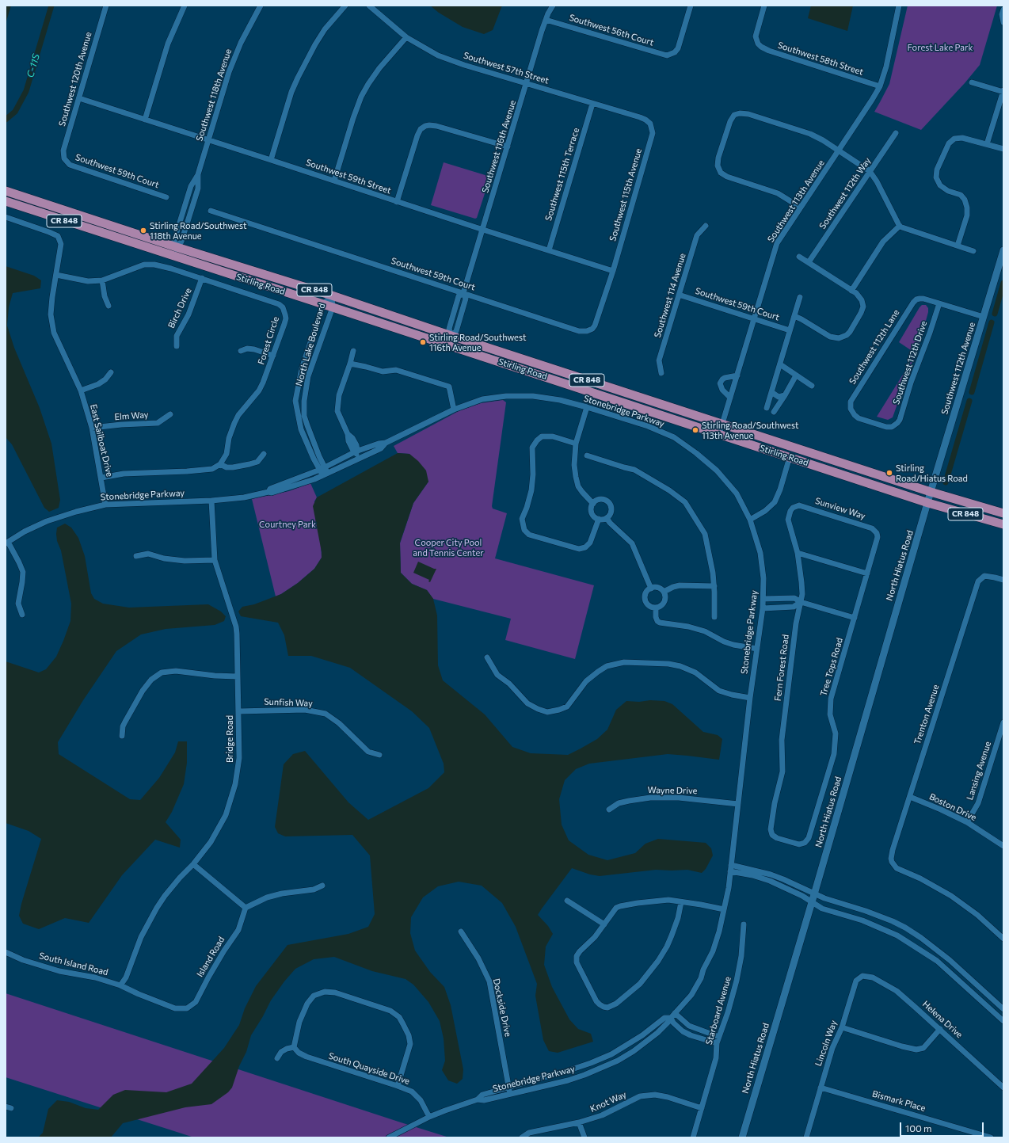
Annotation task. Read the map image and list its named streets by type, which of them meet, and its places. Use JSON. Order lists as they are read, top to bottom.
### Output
{
  "streets": {
    "main road": ["CR 848", "Stirling Road"],
    "street": [
      "Southwest 56th Court",
      "Southwest 58th Street",
      "Southwest 57th Street",
      "Southwest 120th Avenue",
      "Southwest 118th Avenue",
      "Southwest 116th Avenue",
      "Southwest 59th Court",
      "Southwest 115th Terrace",
      "Southwest 59th Street",
      "Southwest 112th Way",
      "Southwest 115th Avenue",
      "Southwest 113th Avenue",
      "Southwest 114 Avenue",
      "Birch Drive",
      "Forest Circle",
      "North Lake Boulevard",
      "Southwest 112th Lane",
      "Southwest 112th Drive",
      "Southwest 112th Avenue",
      "Stonebridge Parkway",
      "Elm Way",
      "East Sailboat Drive",
      "Sunview Way",
      "North Hiatus Road",
      "Tree Tops Road",
      "Fern Forest Road",
      "Sunfish Way",
      "Trenton Avenue",
      "Bridge Road",
      "Lansing Avenue",
      "Wayne Drive",
      "Boston Drive",
      "Island Road",
      "South Island Road",
      "Dockside Drive",
      "Starboard Avenue",
      "Helena Drive",
      "Lincoln Way",
      "South Quayside Drive",
      "Bismark Place",
      "Knot Way"
    ]
  },
  "crossings": [
    ["Southwest 56th Court", "Southwest 116th Avenue"],
    ["Southwest 58th Street", "Southwest 113th Avenue"],
    ["Southwest 57th Street", "Southwest 116th Avenue"],
    ["Southwest 57th Street", "Southwest 115th Terrace"],
    ["Southwest 57th Street", "Southwest 115th Avenue"],
    ["Southwest 120th Avenue", "Southwest 59th Court"],
    ["Southwest 120th Avenue", "Southwest 59th Street"],
    ["Southwest 118th Avenue", "Southwest 59th Street"],
    ["Southwest 118th Avenue", "Stirling Road"],
    ["Southwest 116th Avenue", "Southwest 59th Court"],
    ["Southwest 116th Avenue", "Southwest 59th Street"],
    ["Southwest 116th Avenue", "Stirling Road"],
    ["Southwest 59th Court", "Southwest 59th Street"],
    ["Southwest 59th Court", "Southwest 115th Avenue"],
    ["Southwest 59th Court", "Southwest 113th Avenue"],
    ["Southwest 59th Court", "Southwest 114 Avenue"],
    ["Southwest 115th Terrace", "Southwest 59th Street"],
    ["Southwest 59th Street", "Southwest 115th Avenue"],
    ["Southwest 113th Avenue", "Stirling Road"],
    ["Stirling Road", "North Lake Boulevard"],
    ["Stirling Road", "Southwest 112th Avenue"],
    ["Stirling Road", "North Hiatus Road"],
    ["Birch Drive", "Forest Circle"],
    ["Forest Circle", "East Sailboat Drive"],
    ["North Lake Boulevard", "Stonebridge Parkway"],
    ["Southwest 112th Lane", "Southwest 112th Drive"],
    ["Southwest 112th Avenue", "North Hiatus Road"],
    ["Stonebridge Parkway", "East Sailboat Drive"],
    ["Stonebridge Parkway", "Bridge Road"],
    ["Stonebridge Parkway", "Wayne Drive"],
    ["Stonebridge Parkway", "Dockside Drive"],
    ["Stonebridge Parkway", "South Quayside Drive"],
    ["Elm Way", "East Sailboat Drive"],
    ["Sunview Way", "Tree Tops Road"],
    ["Sunview Way", "Fern Forest Road"],
    ["Tree Tops Road", "Fern Forest Road"],
    ["Sunfish Way", "Bridge Road"],
    ["Trenton Avenue", "Boston Drive"],
    ["Bridge Road", "Island Road"],
    ["Bridge Road", "South Island Road"],
    ["Lansing Avenue", "Boston Drive"],
    ["Island Road", "South Island Road"],
    ["Starboard Avenue", "Knot Way"],
    ["Helena Drive", "Lincoln Way"],
    ["Lincoln Way", "Bismark Place"]
  ],
  "water": ["C-11S"],
  "parks": ["Forest Lake Park", "Courtney Park", "Cooper City Pool and Tennis Center"],
  "places": [
    "Stirling Road/Southwest 118th Avenue",
    "Stirling Road/Southwest 116th Avenue",
    "Stirling Road/Southwest 113th Avenue",
    "Stirling Road/Hiatus Road"
  ],
  "scale_bar": "100 m"
}
